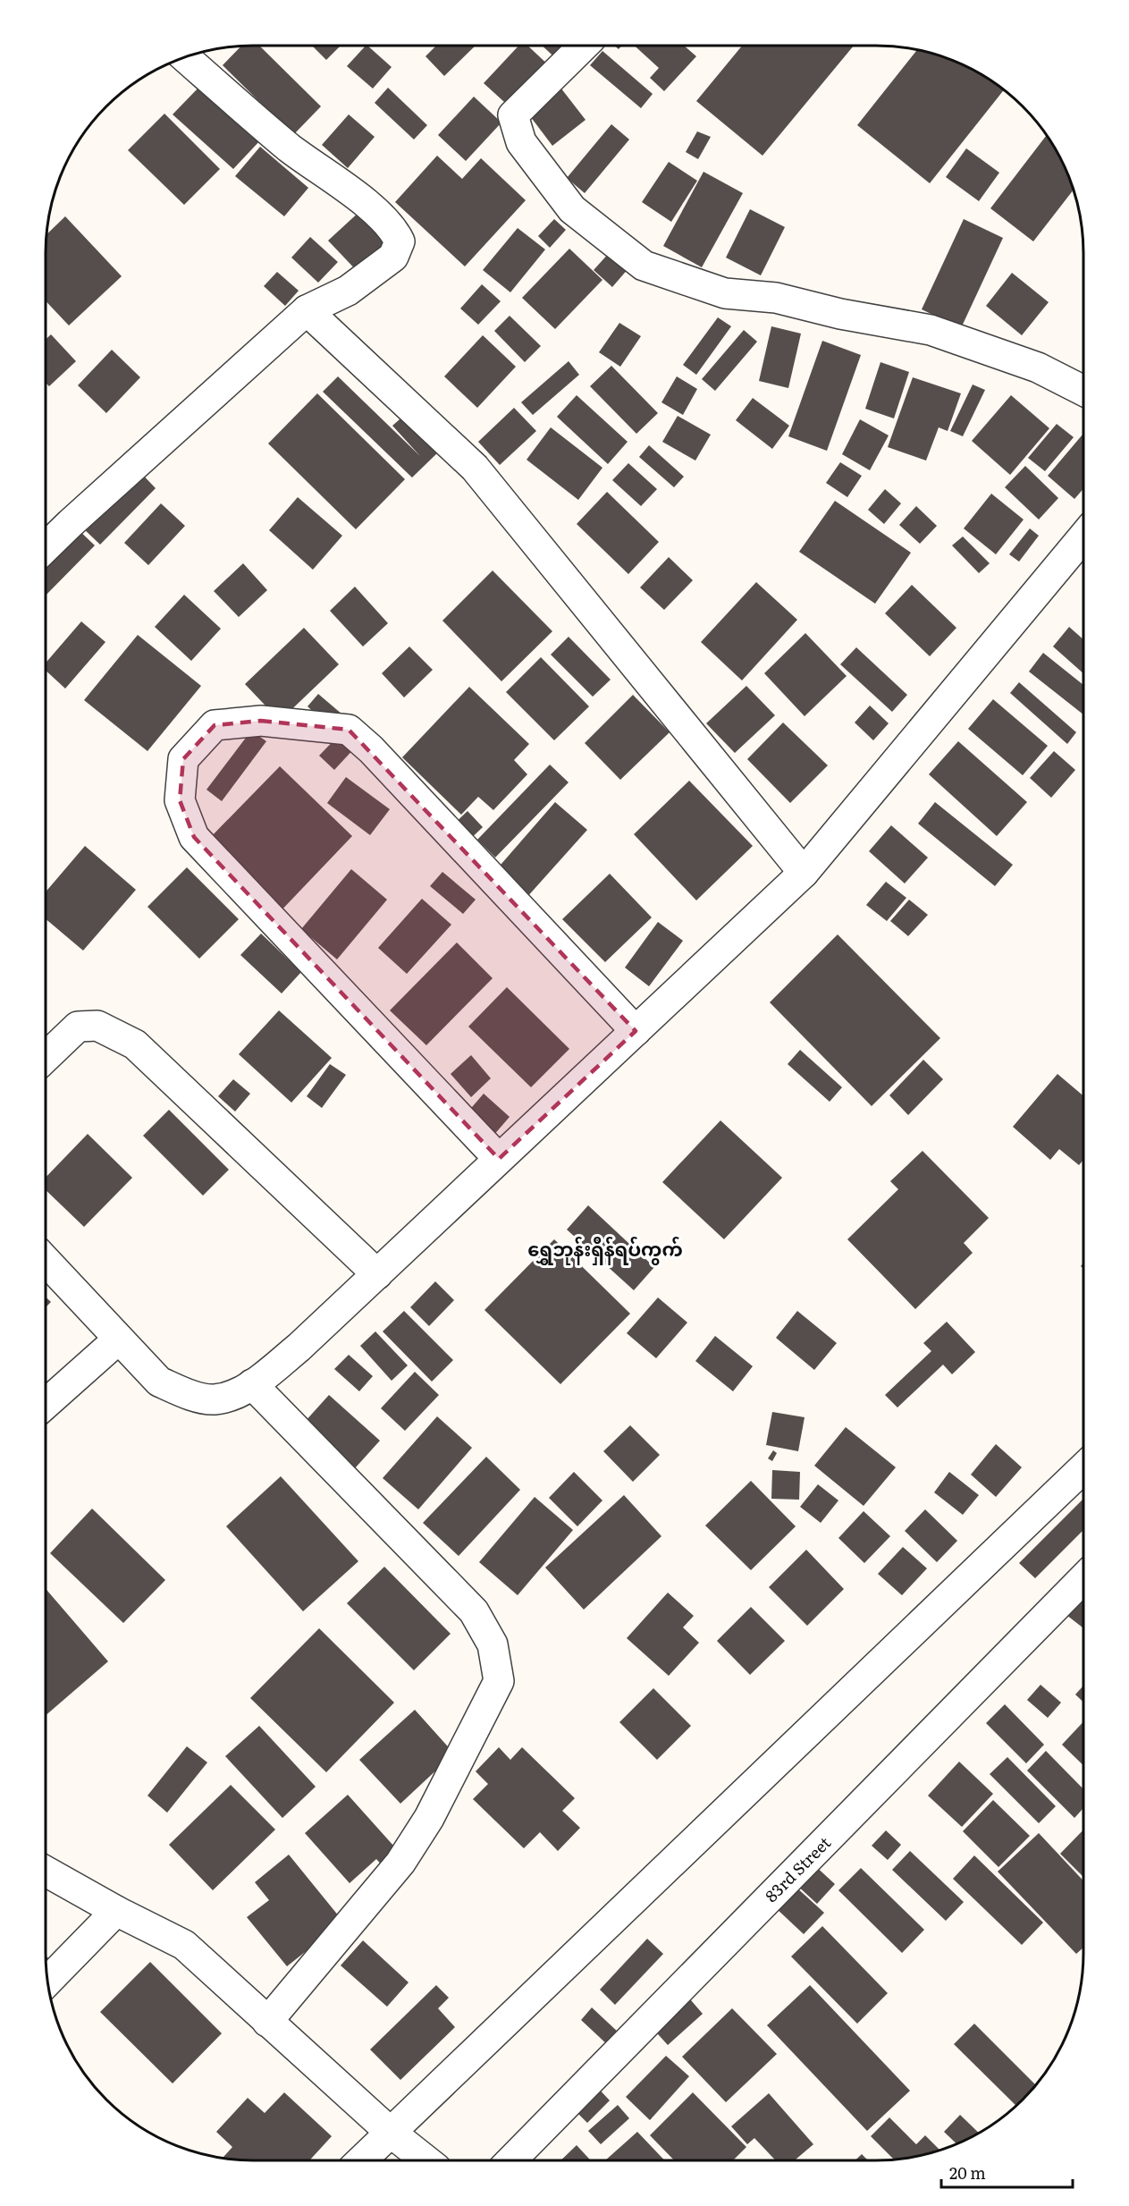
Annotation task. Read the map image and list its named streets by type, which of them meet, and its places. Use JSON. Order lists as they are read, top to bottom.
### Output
{
  "streets": {
    "street": ["83rd Street"]
  },
  "districts": ["ရွှေဘုန်းရှိန်ရပ်ကွက်"],
  "scale_bar": "20 m"
}
